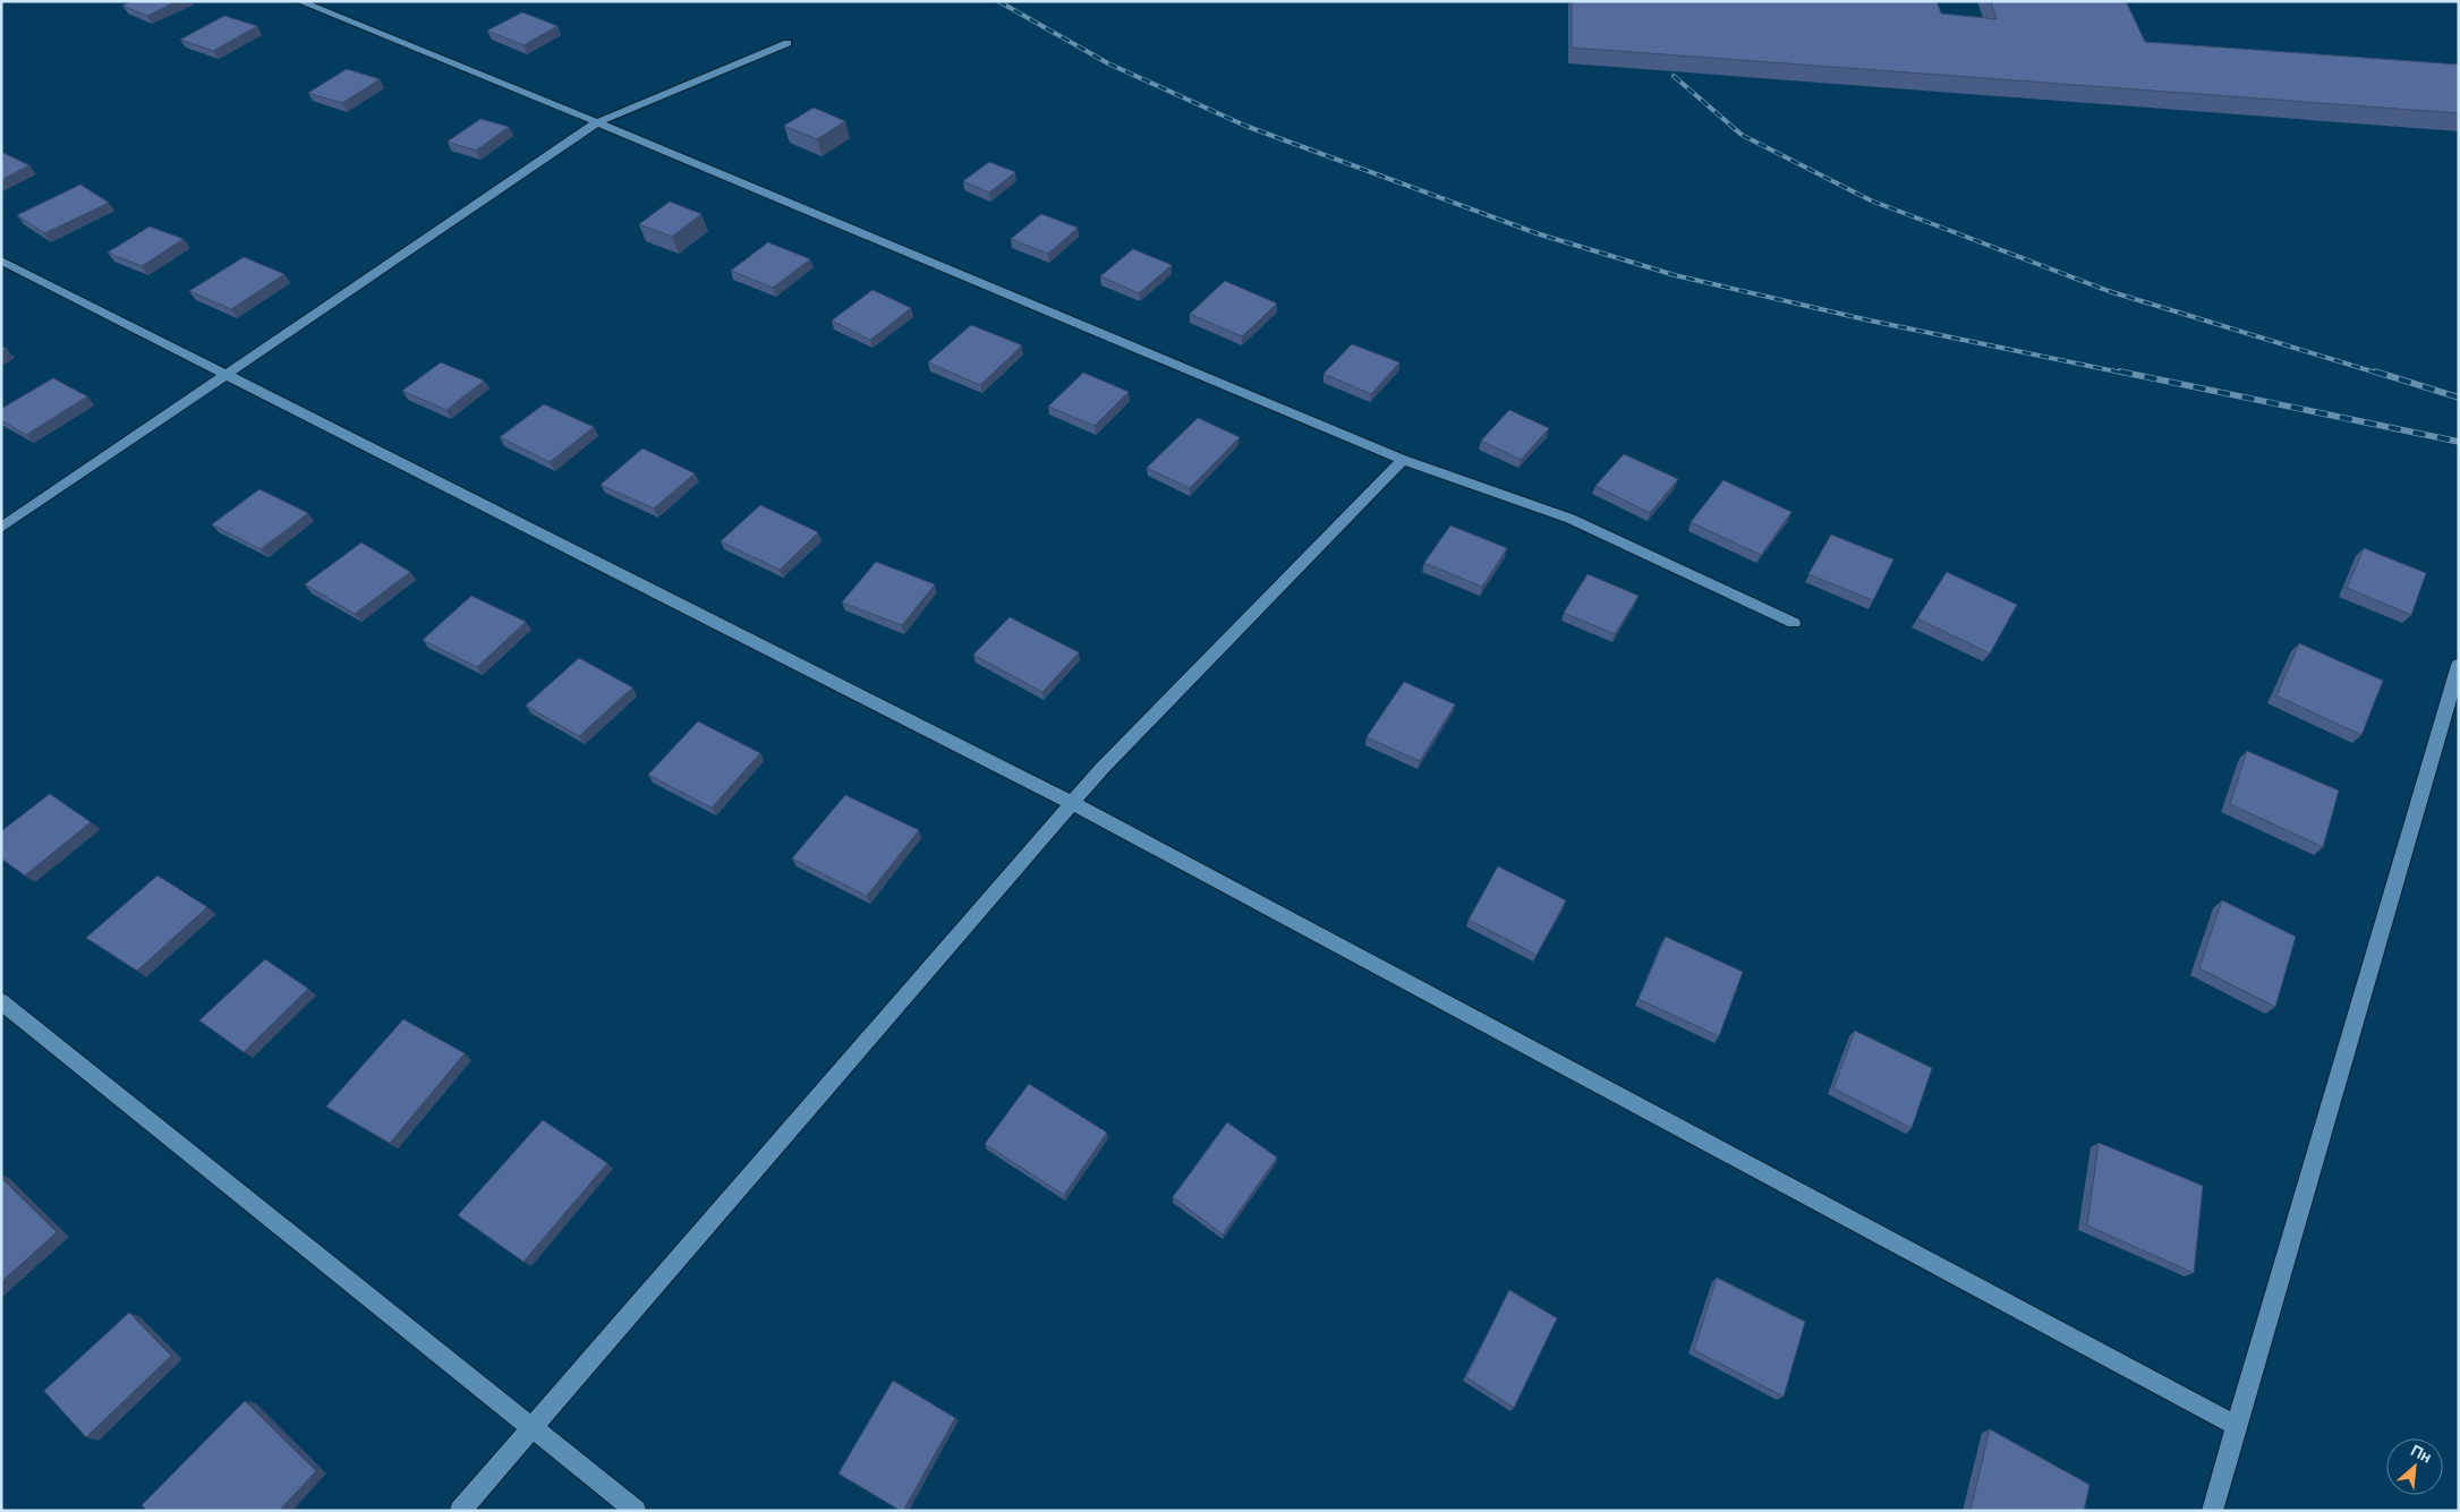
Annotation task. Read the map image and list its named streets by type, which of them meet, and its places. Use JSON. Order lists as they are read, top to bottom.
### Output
{
  "north": "top right"
}
